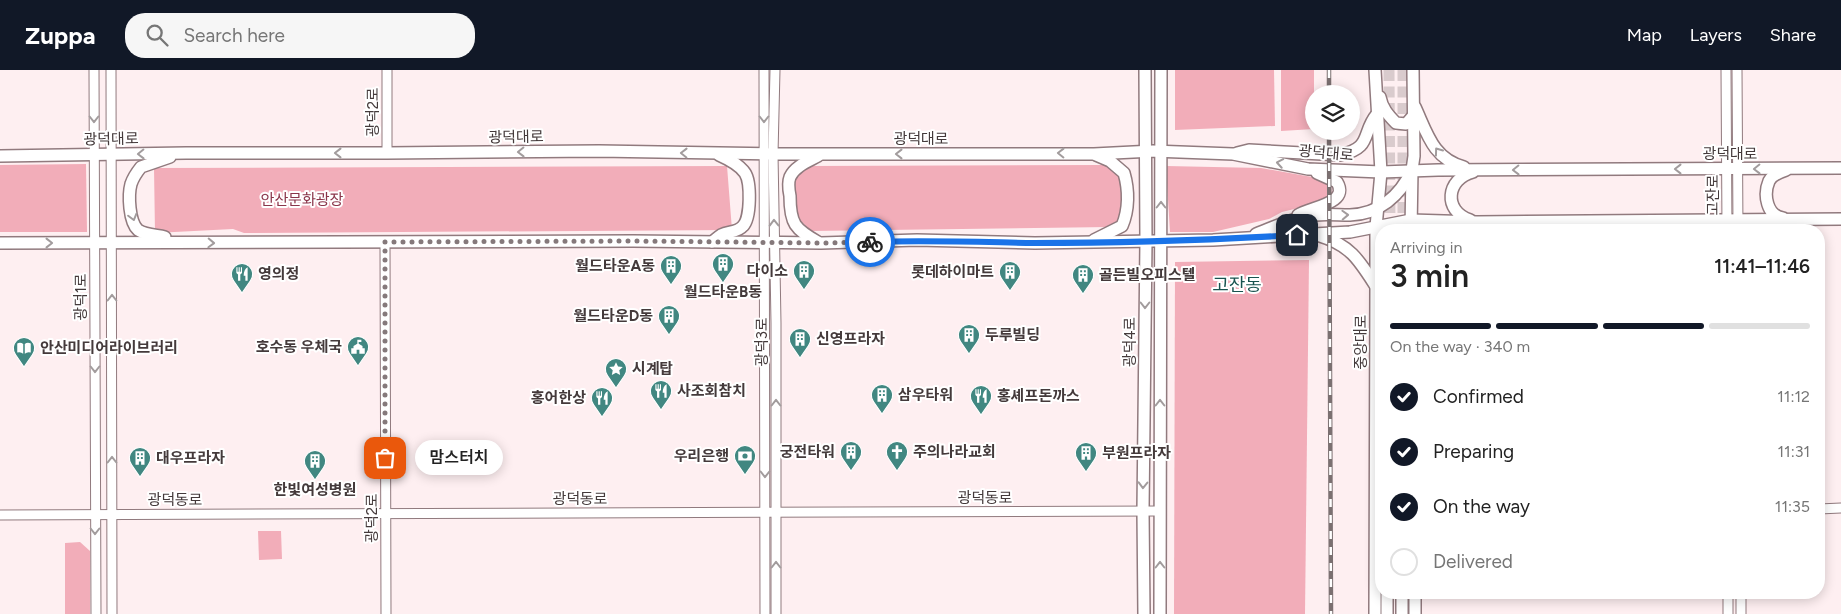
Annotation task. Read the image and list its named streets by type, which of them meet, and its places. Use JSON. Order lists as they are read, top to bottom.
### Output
{
  "streets": {
    "main road": ["광덕대로", "광덕4로", "중앙대로"],
    "street": [
      "광덕2로",
      "고잔로",
      "광덕1로",
      "광덕3로",
      "광덕동로"
    ]
  },
  "crossings": [
    ["광덕2로", "광덕대로"],
    ["광덕2로", "광덕동로"],
    ["광덕대로", "고잔로"],
    ["광덕대로", "광덕1로"],
    ["광덕대로", "광덕3로"],
    ["광덕대로", "광덕4로"],
    ["광덕대로", "중앙대로"],
    ["광덕1로", "광덕동로"],
    ["광덕3로", "광덕동로"],
    ["광덕4로", "광덕동로"]
  ],
  "districts": ["고잔동"],
  "parks": ["안산문화광장"],
  "places": {
    "building": [
      "월드타운B동",
      "월드타운A동",
      "다이소",
      "롯데하이마트",
      "골든빌오피스텔",
      "월드타운D동",
      "두루빌딩",
      "신영프라자",
      "삼우타워",
      "궁전타워",
      "부원프라자",
      "대우프라자",
      "한빛여성병원"
    ],
    "restaurant": [
      "영의정",
      "사조회참치",
      "홍셰프돈까스",
      "홍어한상"
    ],
    "public building": ["호수동 우체국"],
    "library": ["안산미디어라이브러리"],
    "place": ["시계탑"],
    "other": ["맘스터치"],
    "church": ["주의나라교회"],
    "bank": ["우리은행"]
  },
  "page": {
    "header": "Zuppa",
    "search": "Search here",
    "nav": ["Map", "Layers", "Share"],
    "heading": ["3 min", "Arriving in", "11:41–11:46"],
    "bar": "On the way · 340 m",
    "list": [
      ["Confirmed", "11:12"],
      ["Preparing", "11:31"],
      ["On the way", "11:35"],
      "Delivered"
    ],
    "bubble": "맘스터치"
  }
}
